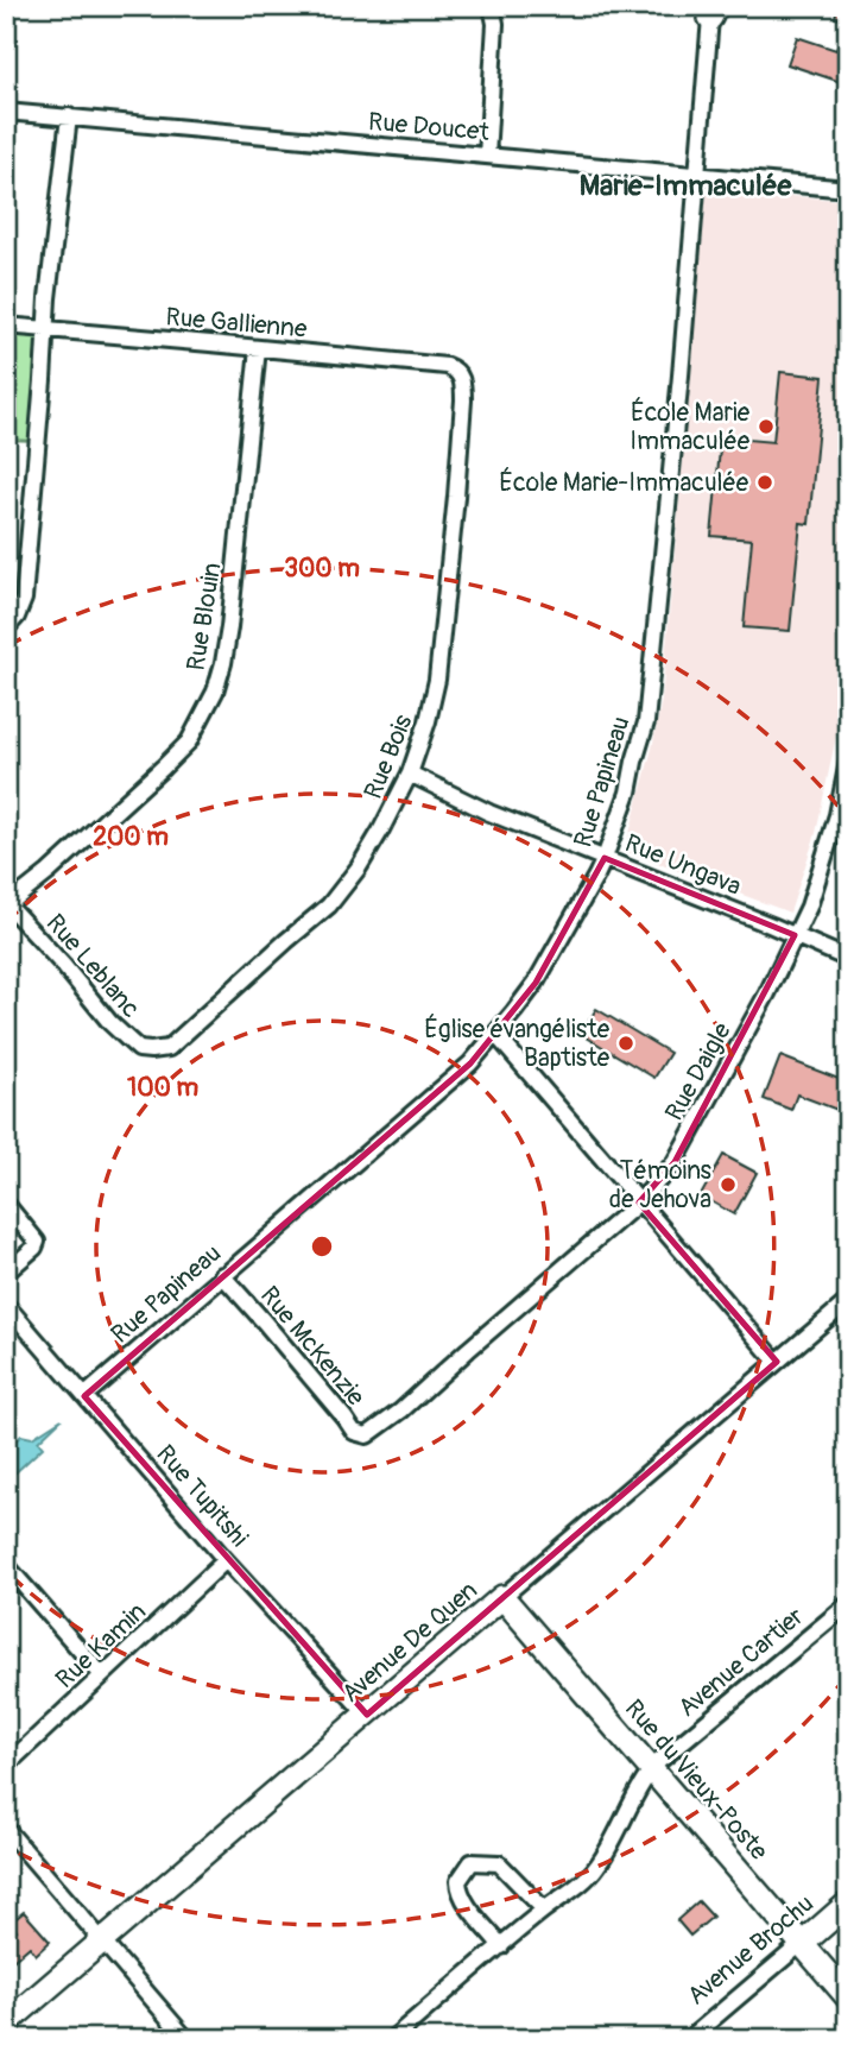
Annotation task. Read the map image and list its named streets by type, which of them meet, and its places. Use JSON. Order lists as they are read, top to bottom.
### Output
{
  "streets": {
    "street": [
      "Rue Doucet",
      "Rue Gallienne",
      "Rue Blouin",
      "Rue Bois",
      "Rue Papineau",
      "Rue Ungava",
      "Rue Leblanc",
      "Rue Daigle",
      "Rue McKenzie",
      "Rue Tupitshi",
      "Avenue De Quen",
      "Rue Kamin",
      "Avenue Cartier",
      "Rue du Vieux-Poste",
      "Avenue Brochu"
    ]
  },
  "crossings": [
    ["Rue Doucet", "Rue Papineau"],
    ["Rue Gallienne", "Rue Blouin"],
    ["Rue Gallienne", "Rue Bois"],
    ["Rue Blouin", "Rue Leblanc"],
    ["Rue Bois", "Rue Ungava"],
    ["Rue Bois", "Rue Leblanc"],
    ["Rue Papineau", "Rue Ungava"],
    ["Rue Papineau", "Rue McKenzie"],
    ["Rue Papineau", "Rue Tupitshi"],
    ["Rue Ungava", "Rue Daigle"],
    ["Rue Daigle", "Rue McKenzie"],
    ["Rue Tupitshi", "Avenue De Quen"],
    ["Rue Tupitshi", "Rue Kamin"],
    ["Avenue De Quen", "Rue du Vieux-Poste"],
    ["Avenue Cartier", "Rue du Vieux-Poste"],
    ["Rue du Vieux-Poste", "Avenue Brochu"]
  ],
  "districts": ["Marie-Immaculée"],
  "places": [
    "École Marie Immaculée",
    "École Marie-Immaculée",
    "Église évangéliste Baptiste",
    "Témoins de Jehova"
  ],
  "rings": ["300 m", "200 m", "100 m"]
}
